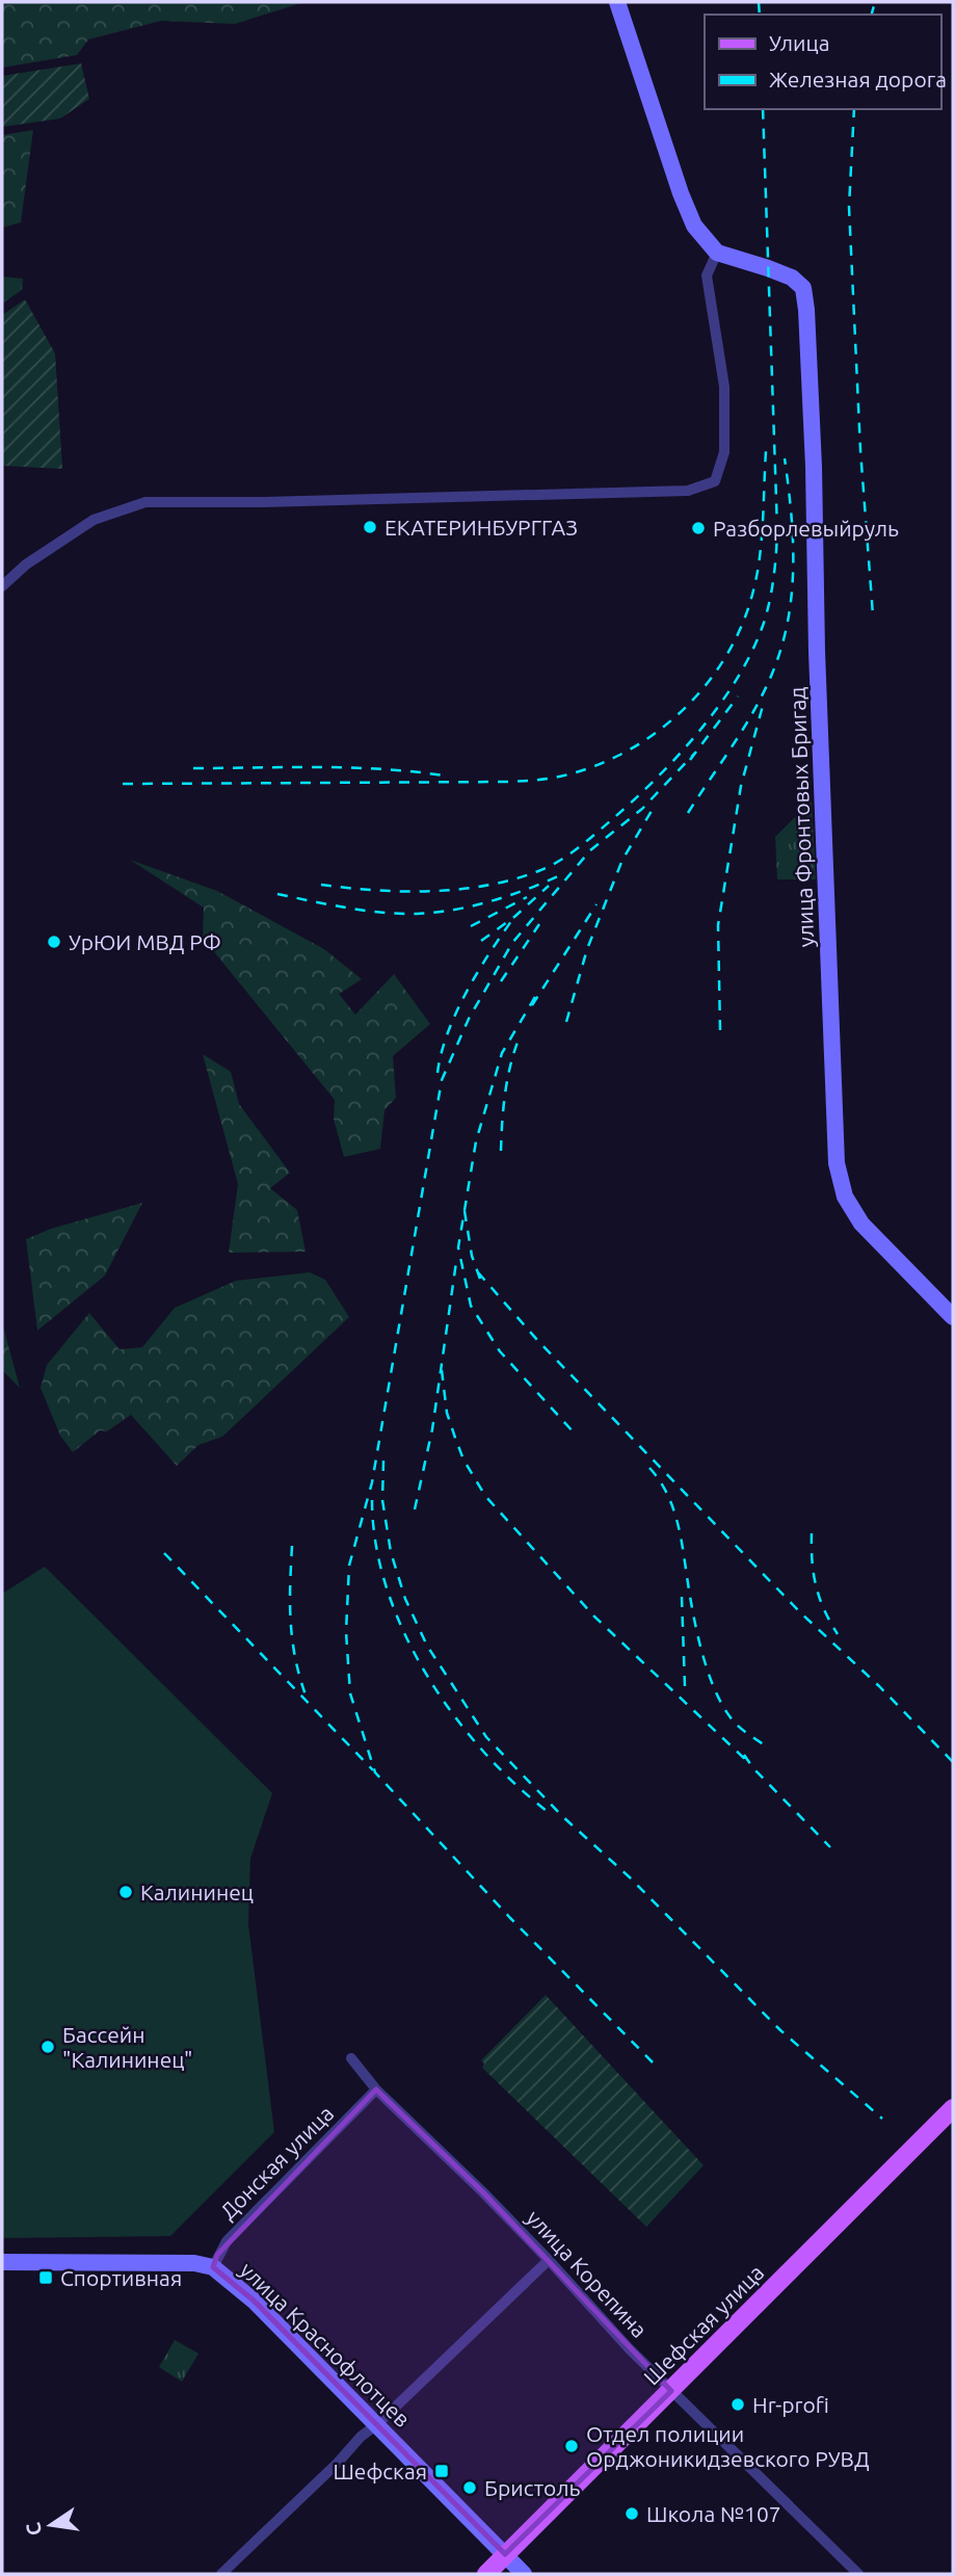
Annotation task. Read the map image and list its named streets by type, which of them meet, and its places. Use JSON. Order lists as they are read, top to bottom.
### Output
{
  "streets": {
    "main road": ["улица Фронтовых Бригад", "Шефская улица", "улица Краснофлотцев"],
    "street": ["Донская улица", "улица Корепина"]
  },
  "crossings": [
    ["Донская улица", "улица Корепина"],
    ["Донская улица", "улица Краснофлотцев"],
    ["улица Корепина", "Шефская улица"],
    ["Шефская улица", "улица Краснофлотцев"]
  ],
  "places": {
    "other": [
      "ЕКАТЕРИНБУРГГАЗ",
      "Разборлевыйруль",
      "УрЮИ МВД РФ",
      "Калининец",
      "Бассейн \"Калининец\"",
      "Hr-profi",
      "Отдел полиции Орджоникидзевского РУВД",
      "Бристоль",
      "Школа №107"
    ],
    "transit": ["Спортивная", "Шефская"]
  },
  "legend": ["Улица", "Железная дорога"],
  "north": "left"
}
